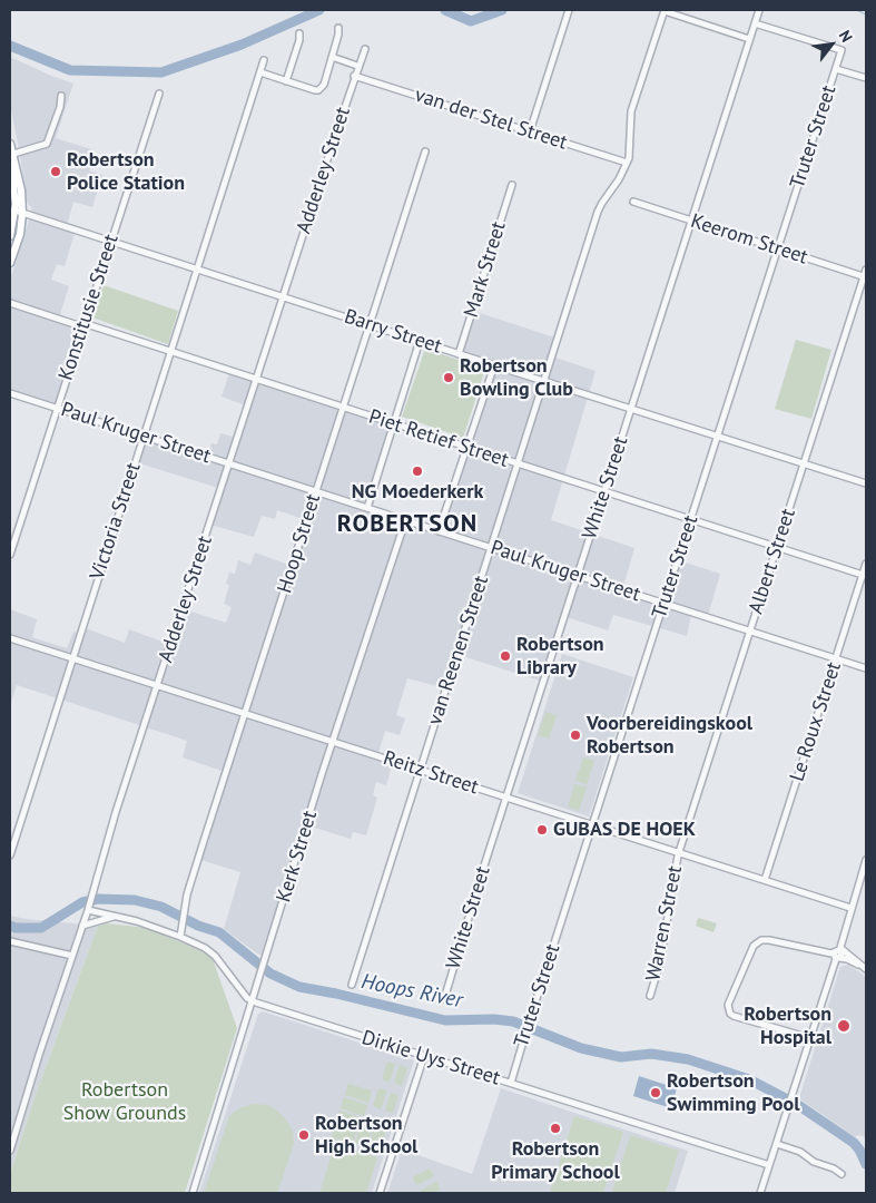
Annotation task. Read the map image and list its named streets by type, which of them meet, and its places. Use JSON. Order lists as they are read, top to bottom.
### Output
{
  "streets": {
    "street": [
      "van der Stel Street",
      "Truter Street",
      "Adderley Street",
      "Keerom Street",
      "Mark Street",
      "Konstitusie Street",
      "Barry Street",
      "Paul Kruger Street",
      "Piet Retief Street",
      "White Street",
      "Victoria Street",
      "Hoop Street",
      "Albert Street",
      "van Reenen Street",
      "Le Roux Street",
      "Reitz Street",
      "Kerk Street",
      "Warren Street",
      "Dirkie Uys Street"
    ]
  },
  "crossings": [
    ["van der Stel Street", "Adderley Street"],
    ["van der Stel Street", "van Reenen Street"],
    ["Truter Street", "Keerom Street"],
    ["Truter Street", "Barry Street"],
    ["Truter Street", "Paul Kruger Street"],
    ["Truter Street", "Piet Retief Street"],
    ["Truter Street", "White Street"],
    ["Truter Street", "Reitz Street"],
    ["Truter Street", "Dirkie Uys Street"],
    ["Adderley Street", "Barry Street"],
    ["Adderley Street", "Paul Kruger Street"],
    ["Adderley Street", "Piet Retief Street"],
    ["Adderley Street", "Reitz Street"],
    ["Keerom Street", "White Street"],
    ["Keerom Street", "Albert Street"],
    ["Mark Street", "Barry Street"],
    ["Konstitusie Street", "Barry Street"],
    ["Konstitusie Street", "Paul Kruger Street"],
    ["Konstitusie Street", "Piet Retief Street"],
    ["Barry Street", "White Street"],
    ["Barry Street", "Victoria Street"],
    ["Barry Street", "Hoop Street"],
    ["Barry Street", "Albert Street"],
    ["Barry Street", "van Reenen Street"],
    ["Paul Kruger Street", "White Street"],
    ["Paul Kruger Street", "Victoria Street"],
    ["Paul Kruger Street", "Hoop Street"],
    ["Paul Kruger Street", "Albert Street"],
    ["Paul Kruger Street", "van Reenen Street"],
    ["Paul Kruger Street", "Le Roux Street"],
    ["Paul Kruger Street", "Kerk Street"],
    ["Piet Retief Street", "White Street"],
    ["Piet Retief Street", "Victoria Street"],
    ["Piet Retief Street", "Hoop Street"],
    ["Piet Retief Street", "Albert Street"],
    ["Piet Retief Street", "van Reenen Street"],
    ["Piet Retief Street", "Le Roux Street"],
    ["White Street", "Reitz Street"],
    ["Victoria Street", "Reitz Street"],
    ["Hoop Street", "Reitz Street"],
    ["Albert Street", "Reitz Street"],
    ["Albert Street", "Warren Street"],
    ["van Reenen Street", "Reitz Street"],
    ["Le Roux Street", "Reitz Street"],
    ["Reitz Street", "Kerk Street"],
    ["Reitz Street", "Warren Street"],
    ["Kerk Street", "Dirkie Uys Street"]
  ],
  "districts": ["ROBERTSON"],
  "water": ["Hoops River"],
  "parks": ["Robertson Show Grounds"],
  "places": [
    "Robertson Police Station",
    "Robertson Bowling Club",
    "NG Moederkerk",
    "Robertson Library",
    "Voorbereidingskool Robertson",
    "GUBAS DE HOEK",
    "Robertson Hospital",
    "Robertson Swimming Pool",
    "Robertson Primary School",
    "Robertson High School"
  ],
  "north": "top right"
}
